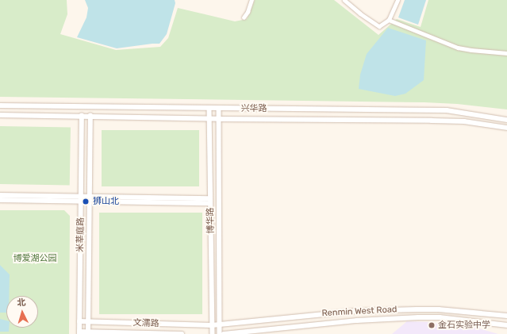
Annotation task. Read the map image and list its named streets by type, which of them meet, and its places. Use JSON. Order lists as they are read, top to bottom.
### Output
{
  "streets": {
    "street": [
      "兴华路",
      "博华路",
      "米莘庭路",
      "Renmin West Road",
      "文濡路"
    ]
  },
  "crossings": [
    ["兴华路", "博华路"],
    ["兴华路", "米莘庭路"],
    ["博华路", "Renmin West Road"],
    ["博华路", "文濡路"],
    ["米莘庭路", "文濡路"],
    ["Renmin West Road", "文濡路"]
  ],
  "parks": ["博爱湖公园"],
  "places": ["狮山北", "金石实验中学"],
  "north": "top"
}
